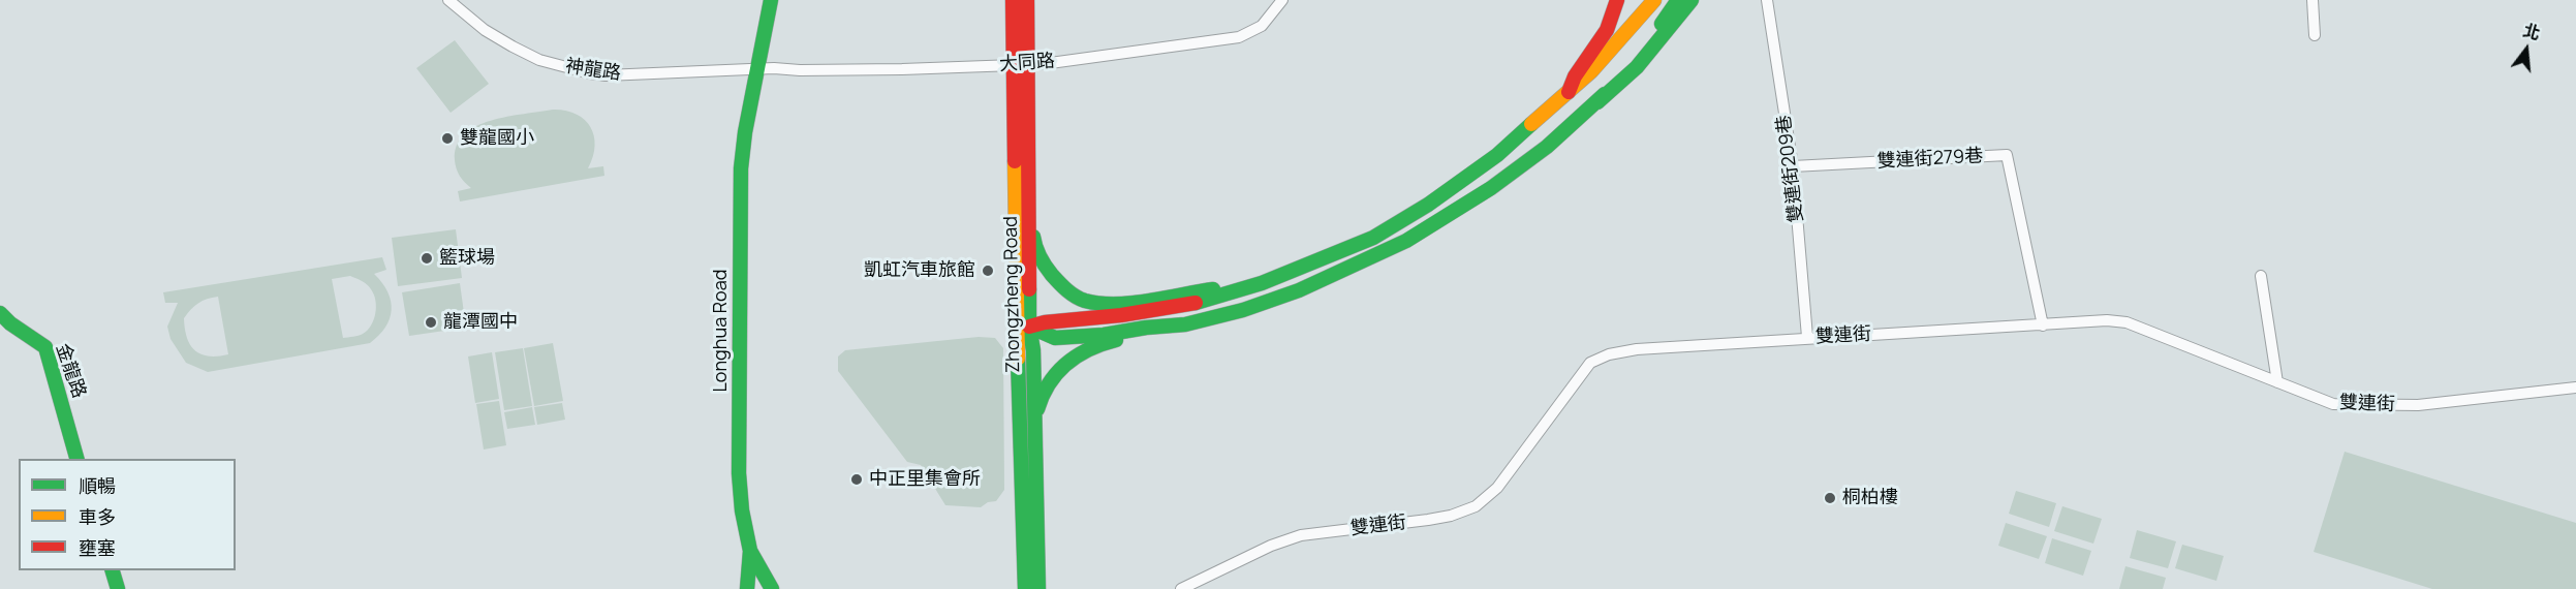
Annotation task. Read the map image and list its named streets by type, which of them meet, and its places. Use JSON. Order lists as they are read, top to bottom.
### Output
{
  "streets": {
    "main road": ["Zhongzheng Road", "Longhua Road", "金龍路"],
    "street": [
      "大同路",
      "神龍路",
      "雙連街279巷",
      "雙連街209巷",
      "雙連街"
    ]
  },
  "crossings": [
    ["大同路", "神龍路"],
    ["大同路", "Zhongzheng Road"],
    ["大同路", "Longhua Road"],
    ["神龍路", "Longhua Road"],
    ["雙連街279巷", "雙連街209巷"],
    ["雙連街279巷", "雙連街"],
    ["雙連街209巷", "雙連街"]
  ],
  "places": [
    "雙龍國小",
    "籃球場",
    "凱虹汽車旅館",
    "龍潭國中",
    "中正里集會所",
    "桐柏樓"
  ],
  "legend": ["順暢", "車多", "壅塞"],
  "north": "top"
}
